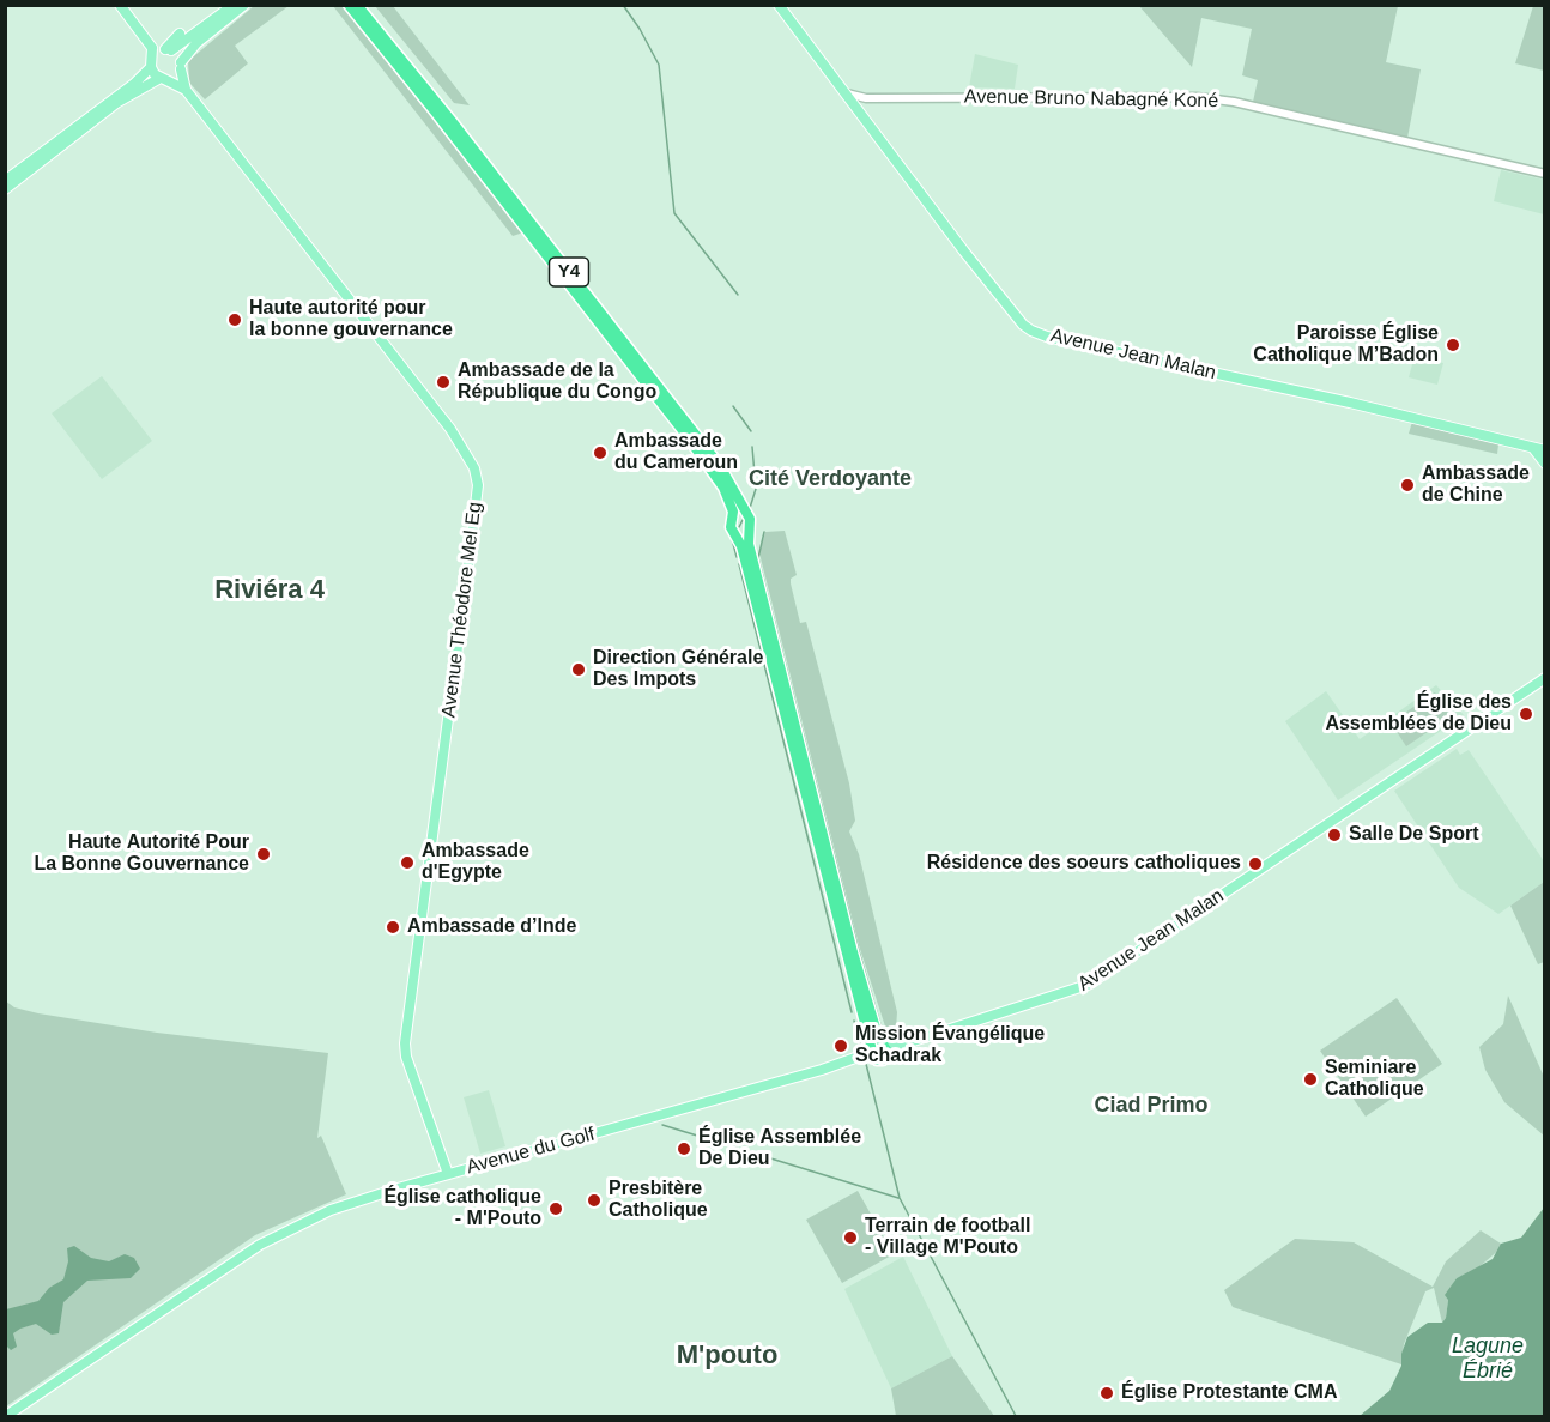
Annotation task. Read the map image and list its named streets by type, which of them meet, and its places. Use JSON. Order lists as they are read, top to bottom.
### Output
{
  "streets": {
    "highway": ["Y4"],
    "main road": ["Avenue Jean Malan", "Avenue Théodore Mel Eg", "Avenue du Golf"],
    "street": ["Avenue Bruno Nabagné Koné"]
  },
  "crossings": [
    ["Avenue Bruno Nabagné Koné", "Avenue Jean Malan"],
    ["Avenue Jean Malan", "Avenue du Golf"],
    ["Avenue Théodore Mel Eg", "Avenue du Golf"]
  ],
  "districts": [
    "Cité Verdoyante",
    "Riviéra 4",
    "Ciad Primo",
    "M'pouto"
  ],
  "water": ["Lagune Ébrié"],
  "places": [
    "Haute autorité pour la bonne gouvernance",
    "Paroisse Église Catholique M’Badon",
    "Ambassade de la République du Congo",
    "Ambassade du Cameroun",
    "Ambassade de Chine",
    "Direction Générale Des Impots",
    "Église des Assemblées de Dieu",
    "Salle De Sport",
    "Haute Autorité Pour La Bonne Gouvernance",
    "Ambassade d'Egypte",
    "Résidence des soeurs catholiques",
    "Ambassade d’Inde",
    "Mission Évangélique Schadrak",
    "Seminiare Catholique",
    "Église Assemblée De Dieu",
    "Presbitère Catholique",
    "Église catholique - M'Pouto",
    "Terrain de football - Village M'Pouto",
    "Église Protestante CMA"
  ]
}
